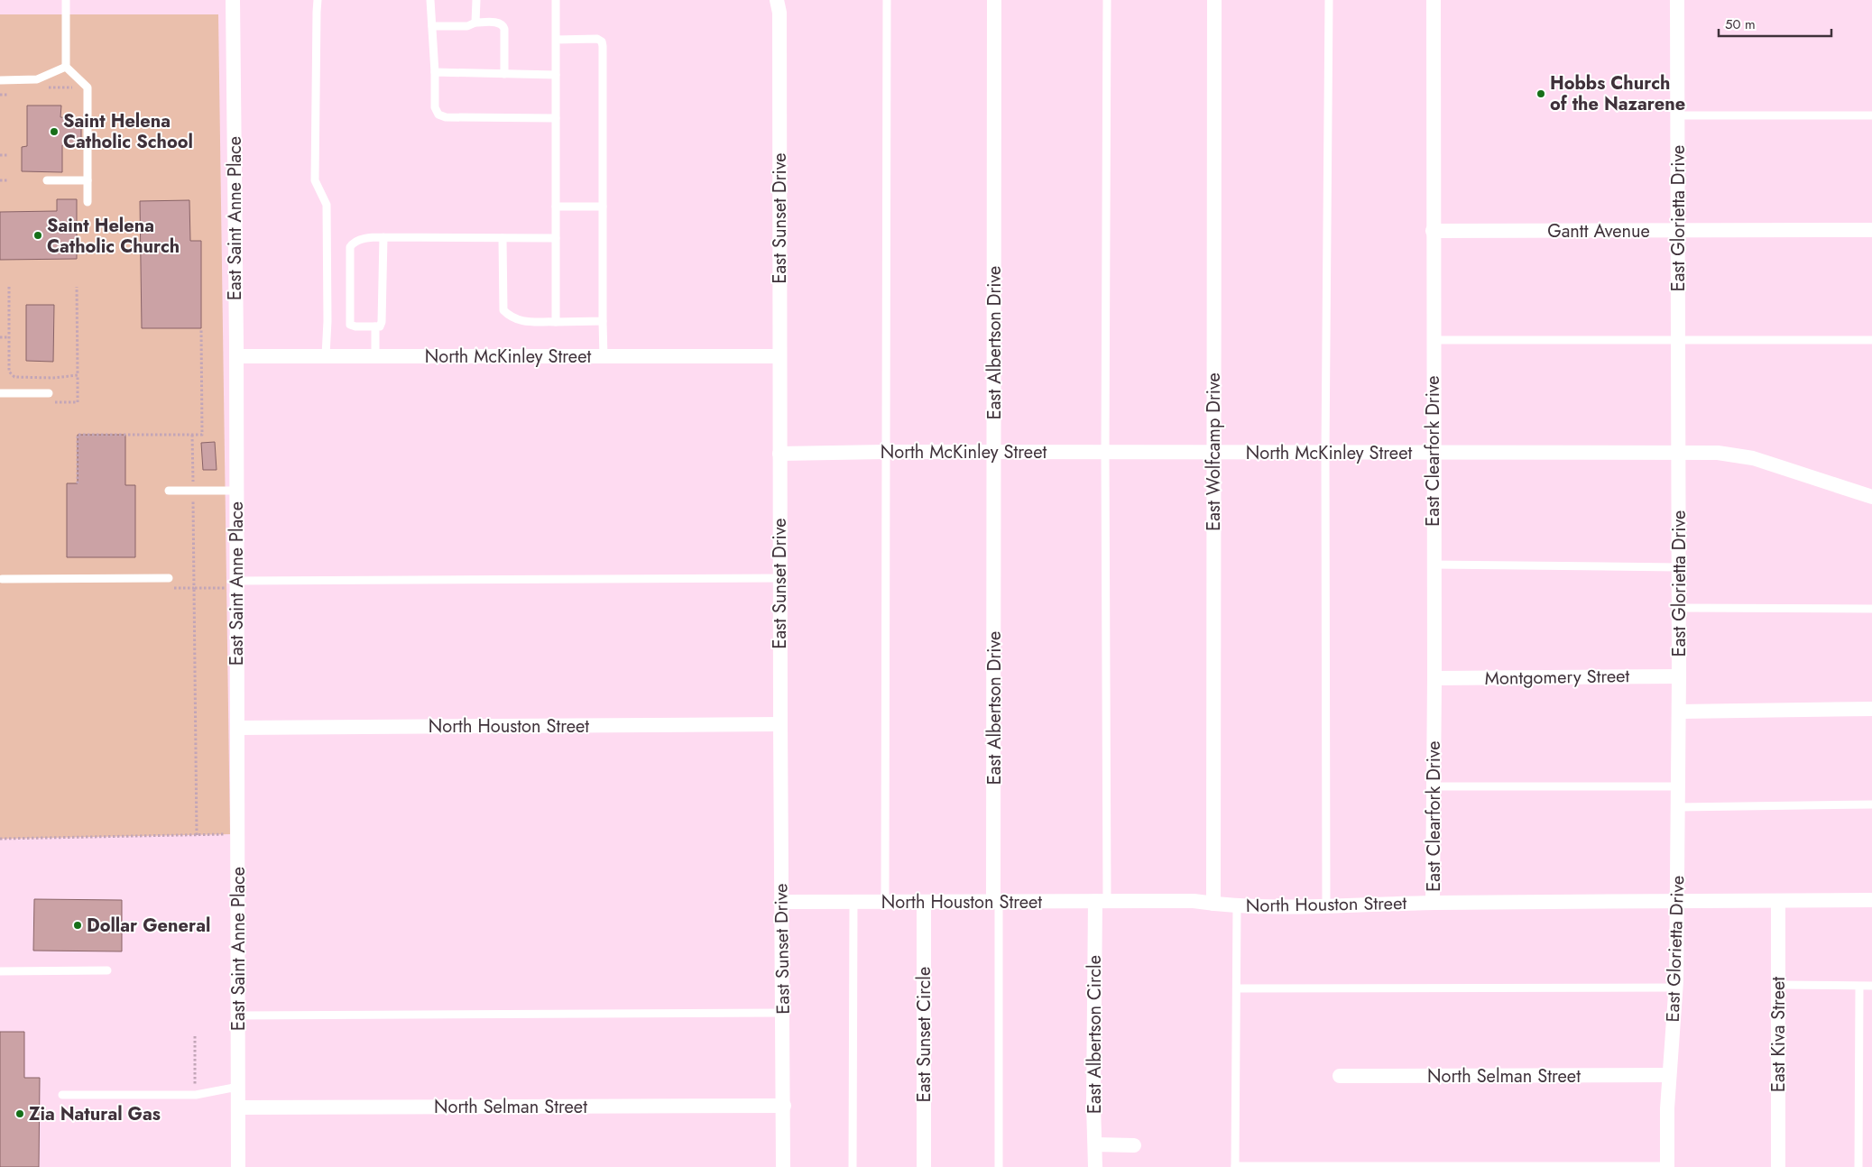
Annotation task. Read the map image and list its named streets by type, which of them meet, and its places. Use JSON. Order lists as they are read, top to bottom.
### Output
{
  "streets": {
    "street": [
      "East Saint Anne Place",
      "East Sunset Drive",
      "East Glorietta Drive",
      "Gantt Avenue",
      "East Albertson Drive",
      "North McKinley Street",
      "East Clearfork Drive",
      "East Wolfcamp Drive",
      "Montgomery Street",
      "North Houston Street",
      "East Sunset Circle",
      "East Albertson Circle",
      "East Kiva Street",
      "North Selman Street"
    ]
  },
  "crossings": [
    ["East Saint Anne Place", "North McKinley Street"],
    ["East Saint Anne Place", "North Houston Street"],
    ["East Saint Anne Place", "North Selman Street"],
    ["East Sunset Drive", "North McKinley Street"],
    ["East Sunset Drive", "North Houston Street"],
    ["East Sunset Drive", "North Selman Street"],
    ["East Glorietta Drive", "Gantt Avenue"],
    ["East Glorietta Drive", "North McKinley Street"],
    ["East Glorietta Drive", "Montgomery Street"],
    ["East Glorietta Drive", "North Houston Street"],
    ["East Glorietta Drive", "North Selman Street"],
    ["Gantt Avenue", "East Clearfork Drive"],
    ["East Albertson Drive", "North McKinley Street"],
    ["East Albertson Drive", "North Houston Street"],
    ["North McKinley Street", "East Clearfork Drive"],
    ["North McKinley Street", "East Wolfcamp Drive"],
    ["East Clearfork Drive", "Montgomery Street"],
    ["East Clearfork Drive", "North Houston Street"],
    ["East Wolfcamp Drive", "North Houston Street"],
    ["North Houston Street", "East Sunset Circle"],
    ["North Houston Street", "East Albertson Circle"],
    ["North Houston Street", "East Kiva Street"]
  ],
  "places": [
    "Hobbs Church of the Nazarene",
    "Saint Helena Catholic School",
    "Saint Helena Catholic Church",
    "Dollar General",
    "Zia Natural Gas"
  ],
  "scale_bar": "50 m"
}
